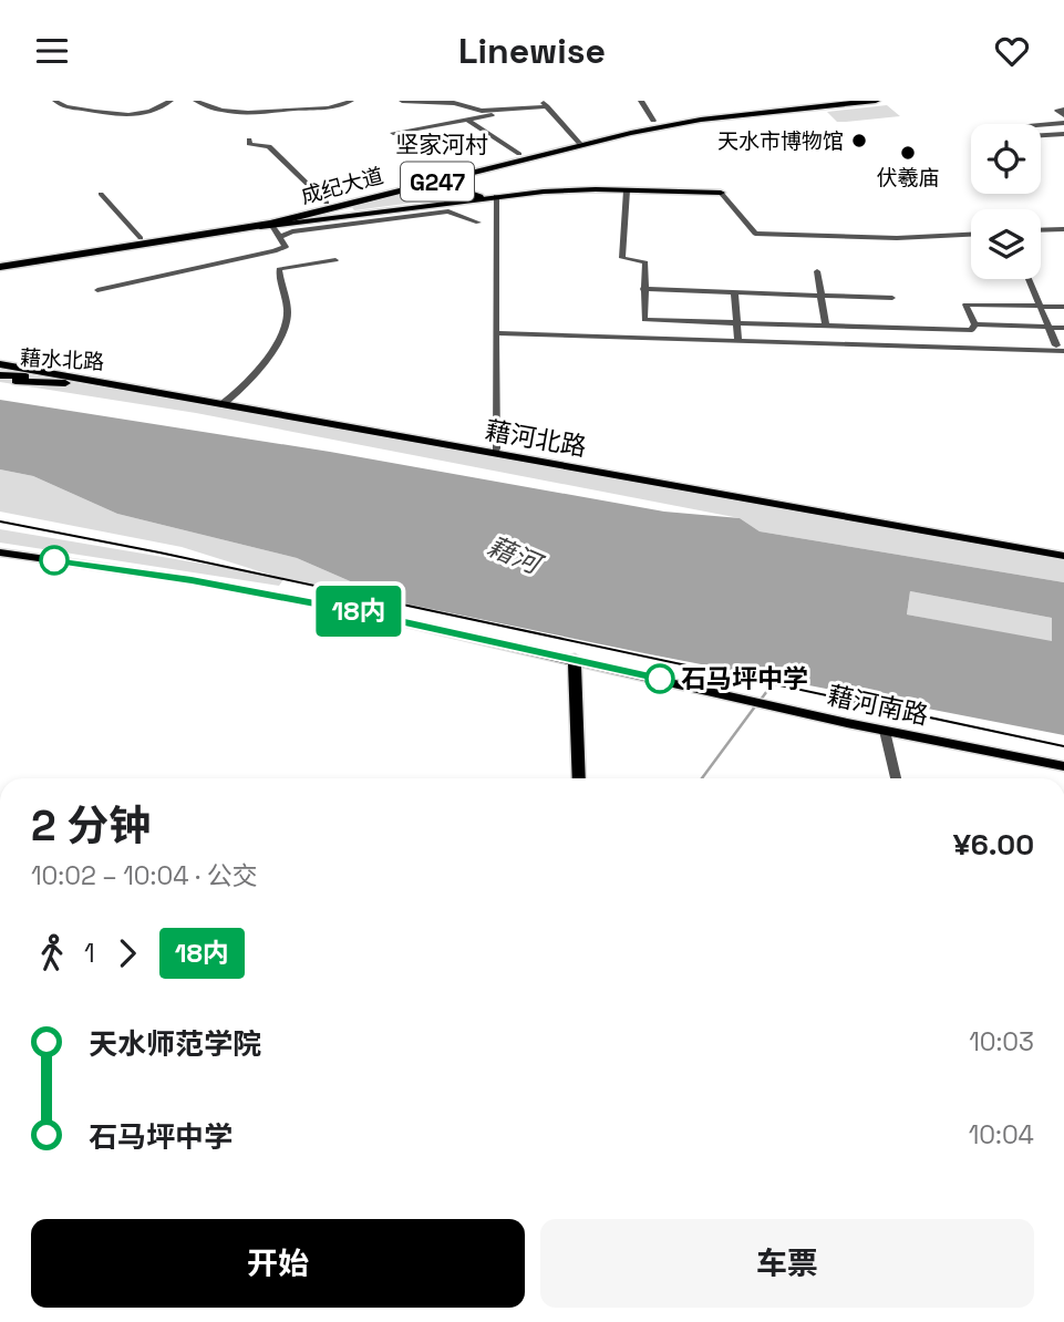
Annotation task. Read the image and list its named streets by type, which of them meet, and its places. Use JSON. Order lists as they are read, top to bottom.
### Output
{
  "streets": {
    "highway": ["G247", "成纪大道"],
    "main road": ["藉水北路", "藉河北路", "藉河南路"]
  },
  "crossings": [
    ["藉水北路", "藉河北路"]
  ],
  "districts": ["坚家河村"],
  "water": ["藉河"],
  "places": ["天水市博物馆", "伏羲庙", "石马坪中学"],
  "lines": ["bus line 18内"],
  "page": {
    "header": "Linewise",
    "on_map": "18内",
    "heading": ["2 分钟", "10:02 – 10:04 · 公交", "¥6.00"],
    "legs": ["1", "18内"],
    "list": [
      {
        "name": "天水师范学院",
        "value": "10:03"
      },
      {
        "name": "石马坪中学",
        "value": "10:04"
      }
    ],
    "buttons": ["开始", "车票"]
  }
}
